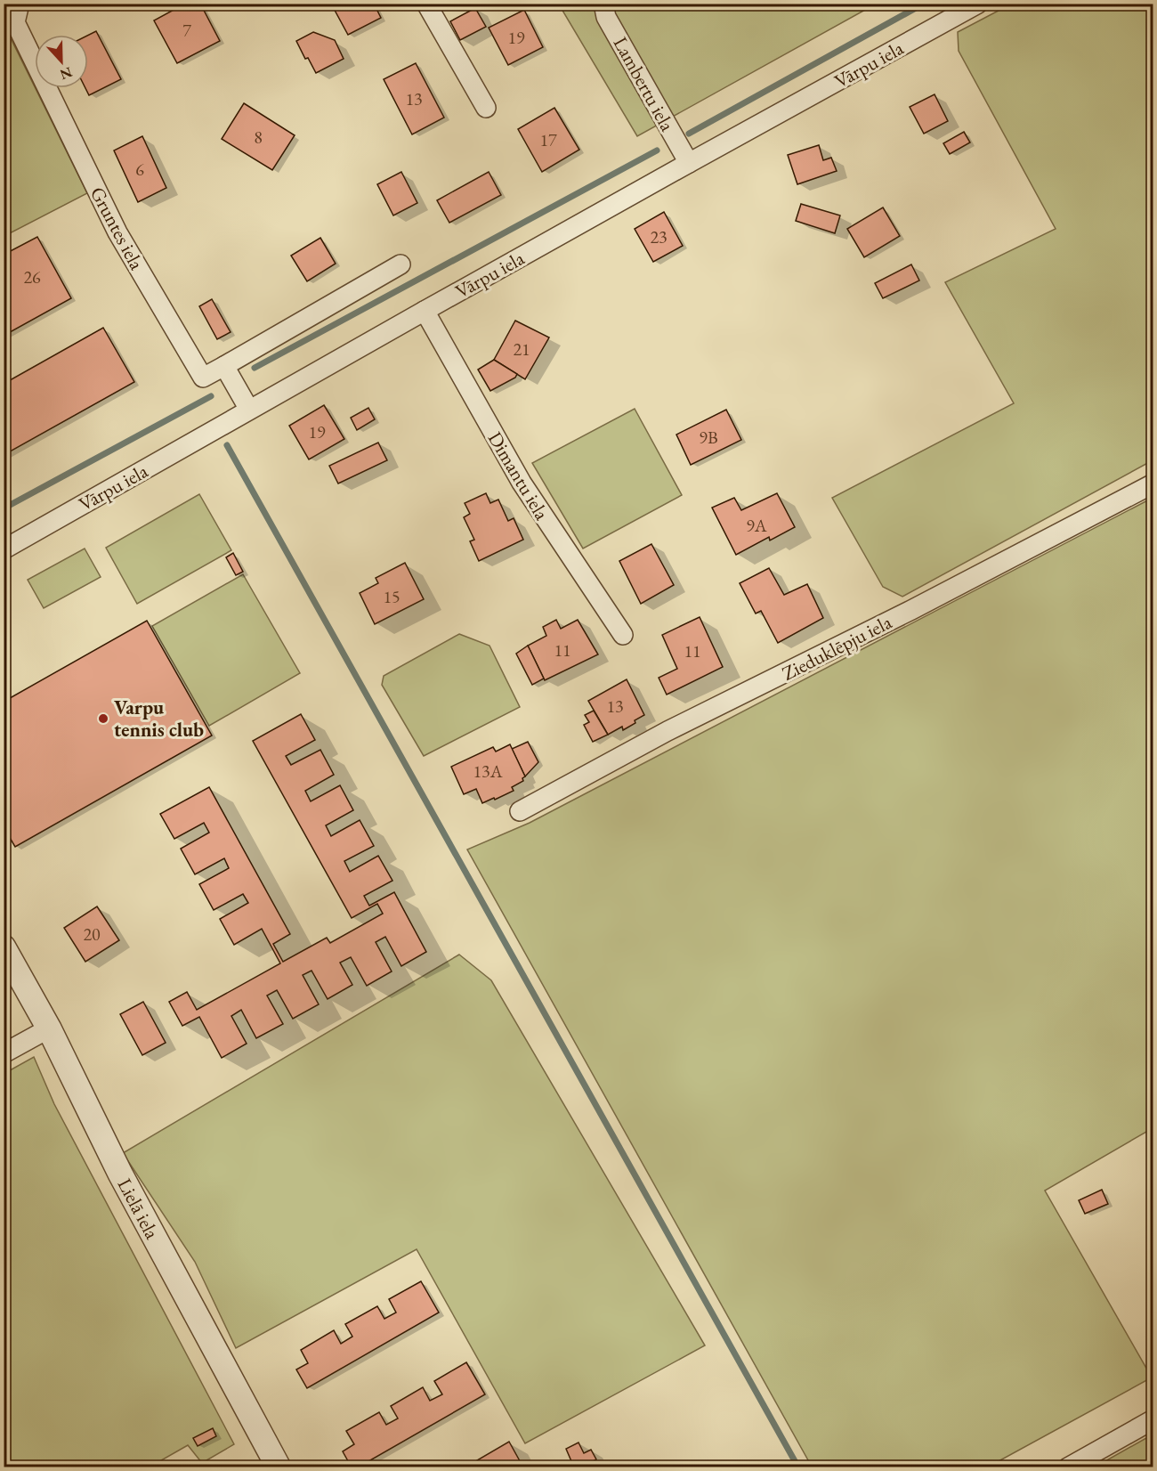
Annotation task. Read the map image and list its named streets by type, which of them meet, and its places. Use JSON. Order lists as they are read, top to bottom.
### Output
{
  "streets": {
    "street": [
      "Vārpu iela",
      "Lambertu iela",
      "Gruntes iela",
      "Dimantu iela",
      "Zieduklēpju iela",
      "Lielā iela"
    ]
  },
  "crossings": [
    ["Vārpu iela", "Lambertu iela"],
    ["Vārpu iela", "Dimantu iela"]
  ],
  "places": ["Varpu tennis club"],
  "house_numbers": [
    "7",
    "19",
    "13",
    "8",
    "17",
    "6",
    "23",
    "26",
    "21",
    "19",
    "9B",
    "9A",
    "15",
    "11",
    "11",
    "13",
    "13A",
    "20"
  ],
  "north": "bottom"
}
